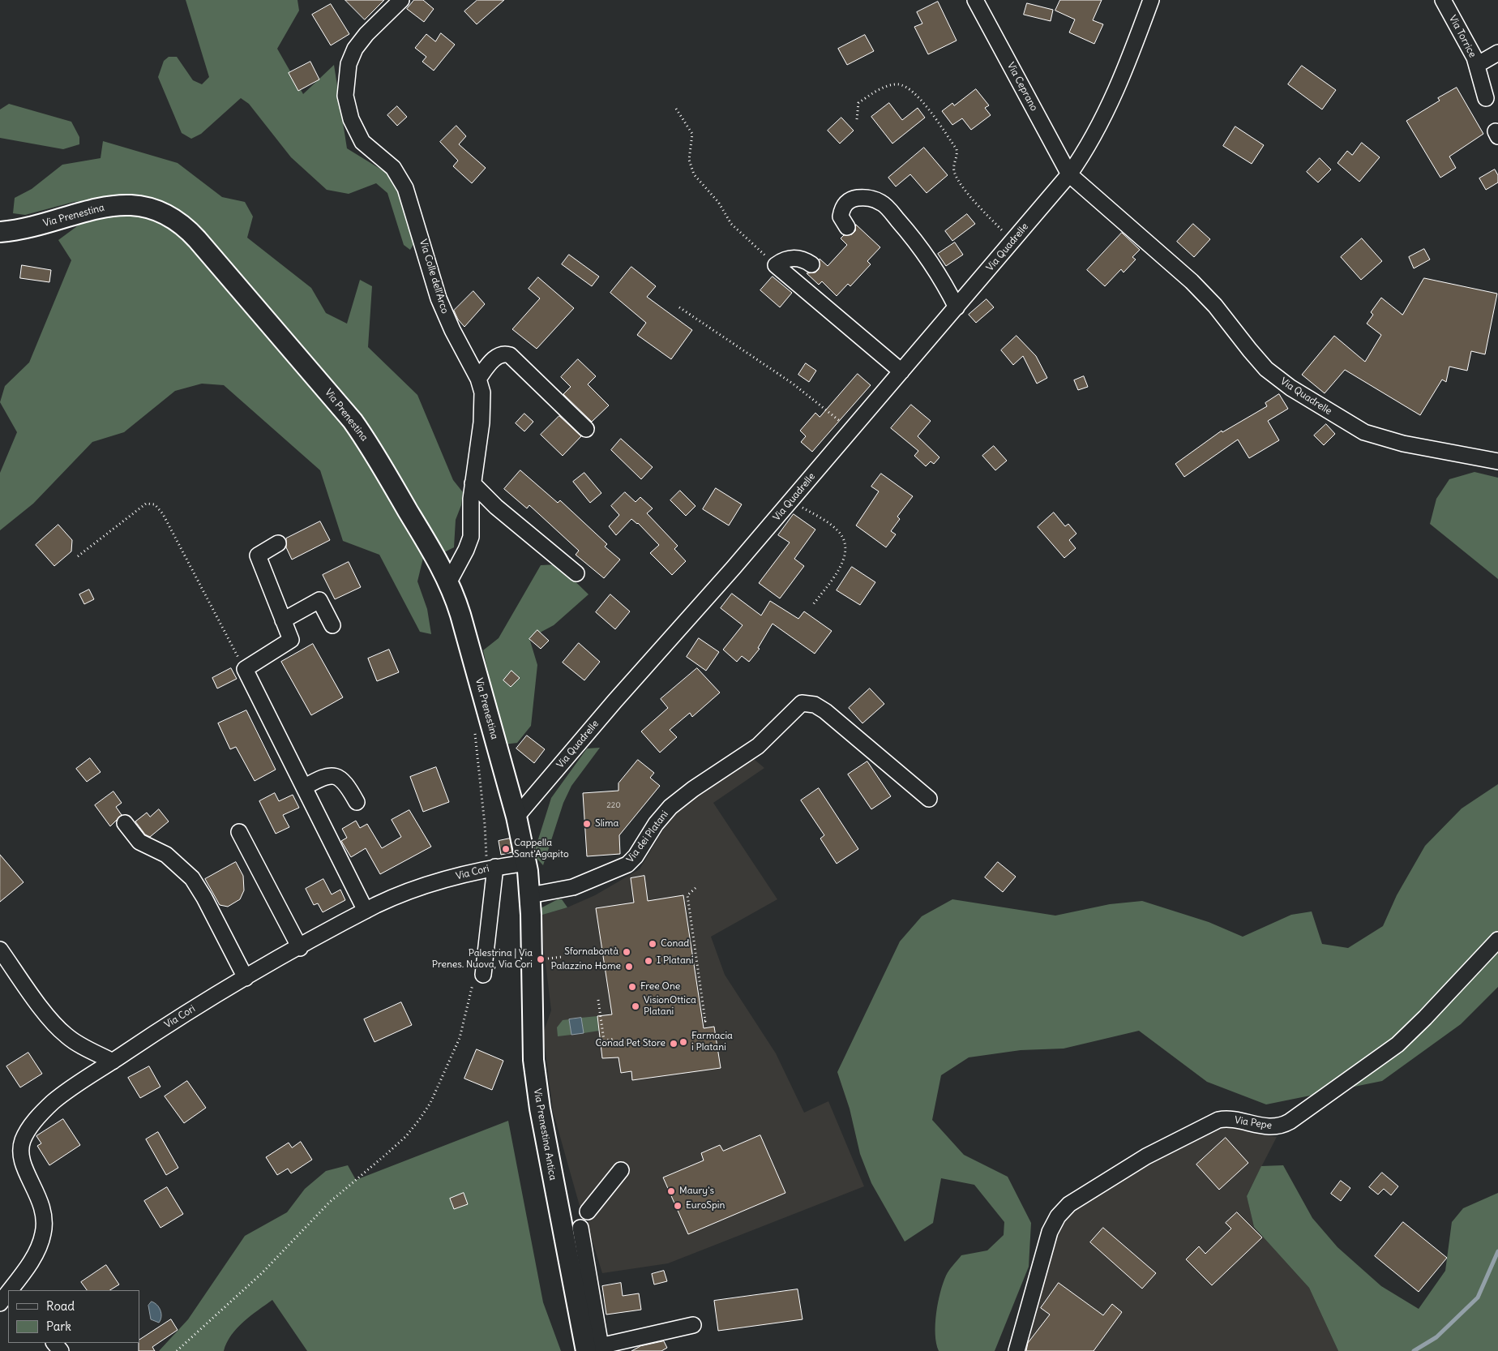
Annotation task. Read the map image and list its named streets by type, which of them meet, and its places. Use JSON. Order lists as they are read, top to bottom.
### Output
{
  "streets": {
    "main road": ["Via Prenestina", "Via Prenestina Antica"],
    "street": [
      "Via Torrice",
      "Via Ceprano",
      "Via Quadrelle",
      "Via Colle dell'Arco",
      "Via dei Platani",
      "Via Cori",
      "Via Pepe"
    ]
  },
  "crossings": [
    ["Via Ceprano", "Via Quadrelle"],
    ["Via Prenestina", "Via Quadrelle"],
    ["Via Prenestina", "Via Colle dell'Arco"],
    ["Via Prenestina", "Via Cori"],
    ["Via Prenestina", "Via Prenestina Antica"],
    ["Via dei Platani", "Via Prenestina Antica"],
    ["Via Cori", "Via Prenestina Antica"]
  ],
  "places": [
    "Slima",
    "Cappella Sant'Agapito",
    "Conad",
    "Sfornabontà",
    "Palestrina | Via Prenes. Nuova, Via Cori",
    "I Platani",
    "Palazzino Home",
    "Free One",
    "VisionOttica Platani",
    "Farmacia i Platani",
    "Conad Pet Store",
    "Maury's",
    "EuroSpin"
  ],
  "house_numbers": ["220"],
  "legend": ["Road", "Park"]
}
